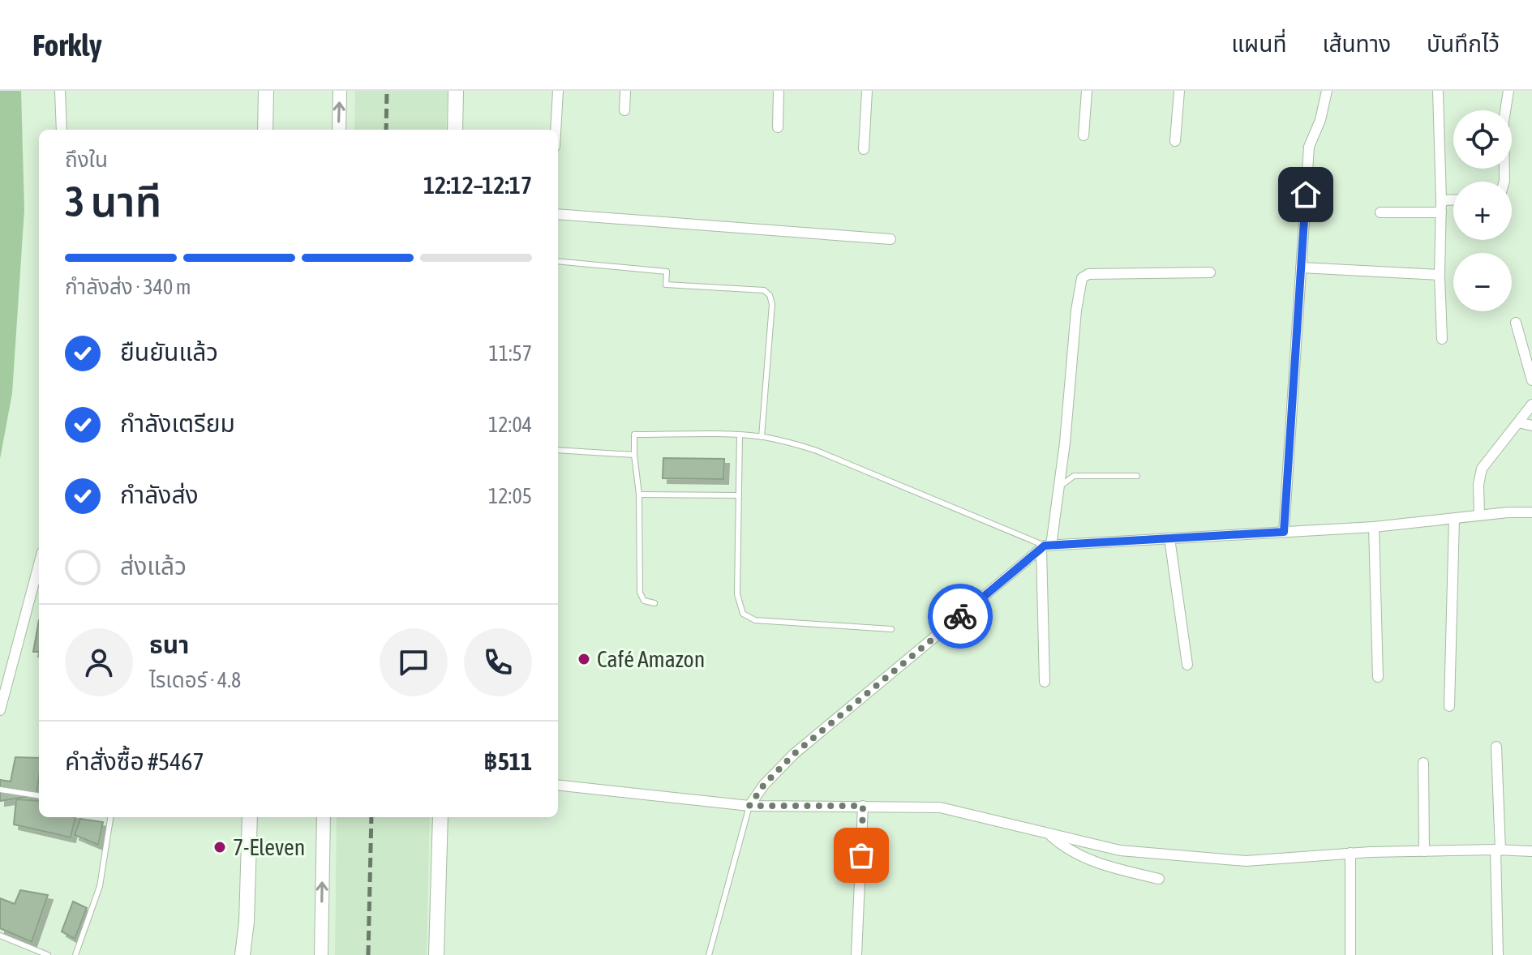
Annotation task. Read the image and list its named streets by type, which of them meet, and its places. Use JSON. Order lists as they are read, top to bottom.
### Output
{
  "places": ["Café Amazon", "7-Eleven"],
  "page": {
    "header": "Forkly",
    "nav": ["แผนที่", "เส้นทาง", "บันทึกไว้"],
    "map_buttons": ["+", "−"],
    "heading": ["3 นาที", "ถึงใน", "12:12–12:17"],
    "panel": [
      "ธนา",
      "ไรเดอร์ · 4.8",
      "คำสั่งซื้อ #5467",
      "฿511"
    ],
    "bar": "กำลังส่ง · 340 m",
    "list": [
      ["ยืนยันแล้ว", "11:57"],
      ["กำลังเตรียม", "12:04"],
      ["กำลังส่ง", "12:05"],
      "ส่งแล้ว"
    ]
  }
}
